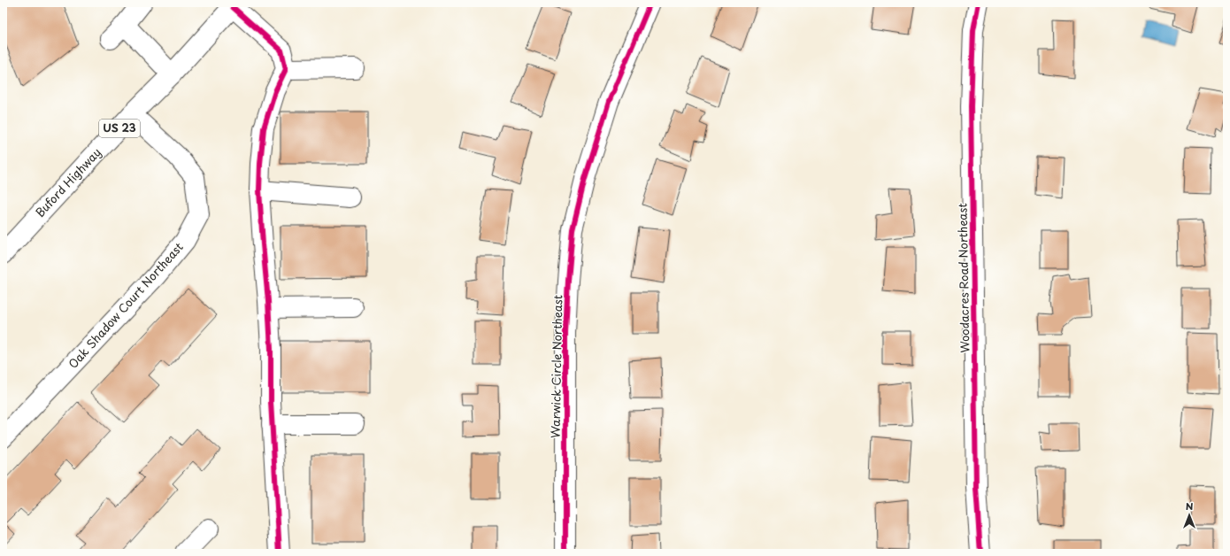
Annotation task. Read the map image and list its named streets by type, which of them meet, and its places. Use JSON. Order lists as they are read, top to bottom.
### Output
{
  "streets": {
    "street": [
      "US 23",
      "Buford Highway",
      "Woodacres Road Northeast",
      "Oak Shadow Court Northeast",
      "Warwick Circle Northeast"
    ]
  },
  "crossings": [
    ["Buford Highway", "Oak Shadow Court Northeast"]
  ],
  "north": "top"
}
